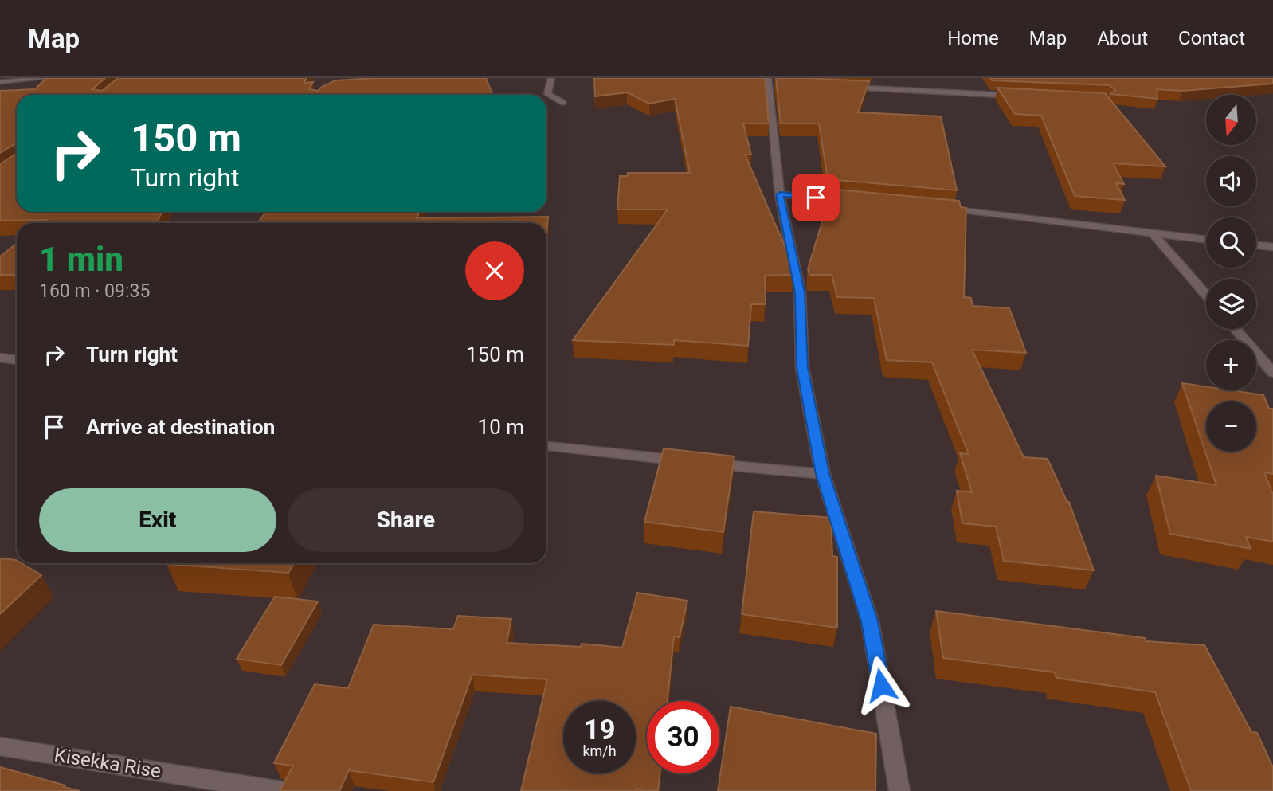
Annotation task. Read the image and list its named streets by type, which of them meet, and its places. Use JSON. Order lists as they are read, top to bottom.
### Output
{
  "streets": {
    "street": ["Kisekka Rise"]
  },
  "north": "bottom",
  "page": {
    "header": "Map",
    "nav": [
      "Home",
      "Map",
      "About",
      "Contact"
    ],
    "map_buttons": ["+", "−"],
    "turn": ["150 m", "Turn right"],
    "heading": ["1 min", "160 m · 09:35"],
    "list": [
      {
        "name": "Turn right",
        "value": "150 m"
      },
      {
        "name": "Arrive at destination",
        "value": "10 m"
      }
    ],
    "buttons": ["Exit", "Share"],
    "speed": "19 km/h",
    "limit": "30"
  }
}
